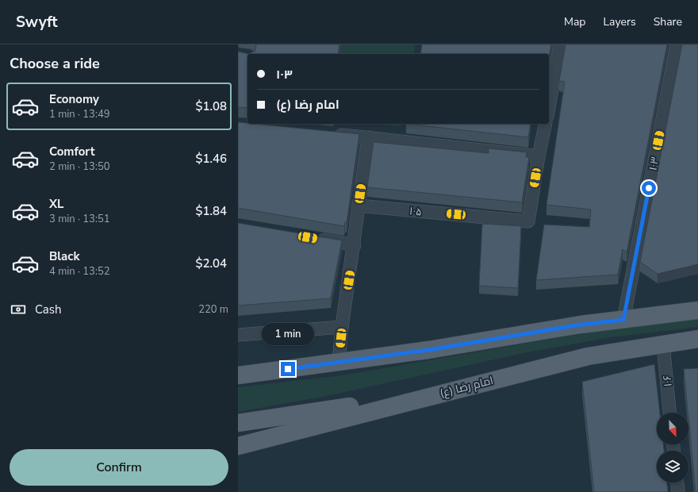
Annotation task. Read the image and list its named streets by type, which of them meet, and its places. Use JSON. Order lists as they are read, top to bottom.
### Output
{
  "streets": {
    "main road": ["امام رضا (ع)"],
    "street": ["۱۰۳", "۱۰۵", "۱۰۶"]
  },
  "crossings": [
    ["۱۰۶", "امام رضا (ع)"]
  ],
  "north": "bottom right",
  "page": {
    "header": "Swyft",
    "nav": ["Map", "Layers", "Share"],
    "heading": "Choose a ride",
    "banner": ["۱۰۳", "امام رضا (ع)"],
    "list": [
      {
        "name": "Economy",
        "note": "1 min · 13:49",
        "value": "$1.08"
      },
      {
        "name": "Comfort",
        "note": "2 min · 13:50",
        "value": "$1.46"
      },
      {
        "name": "XL",
        "note": "3 min · 13:51",
        "value": "$1.84"
      },
      {
        "name": "Black",
        "note": "4 min · 13:52",
        "value": "$2.04"
      }
    ],
    "pay": ["Cash", "220 m"],
    "bubble": "1 min",
    "buttons": "Confirm"
  }
}
